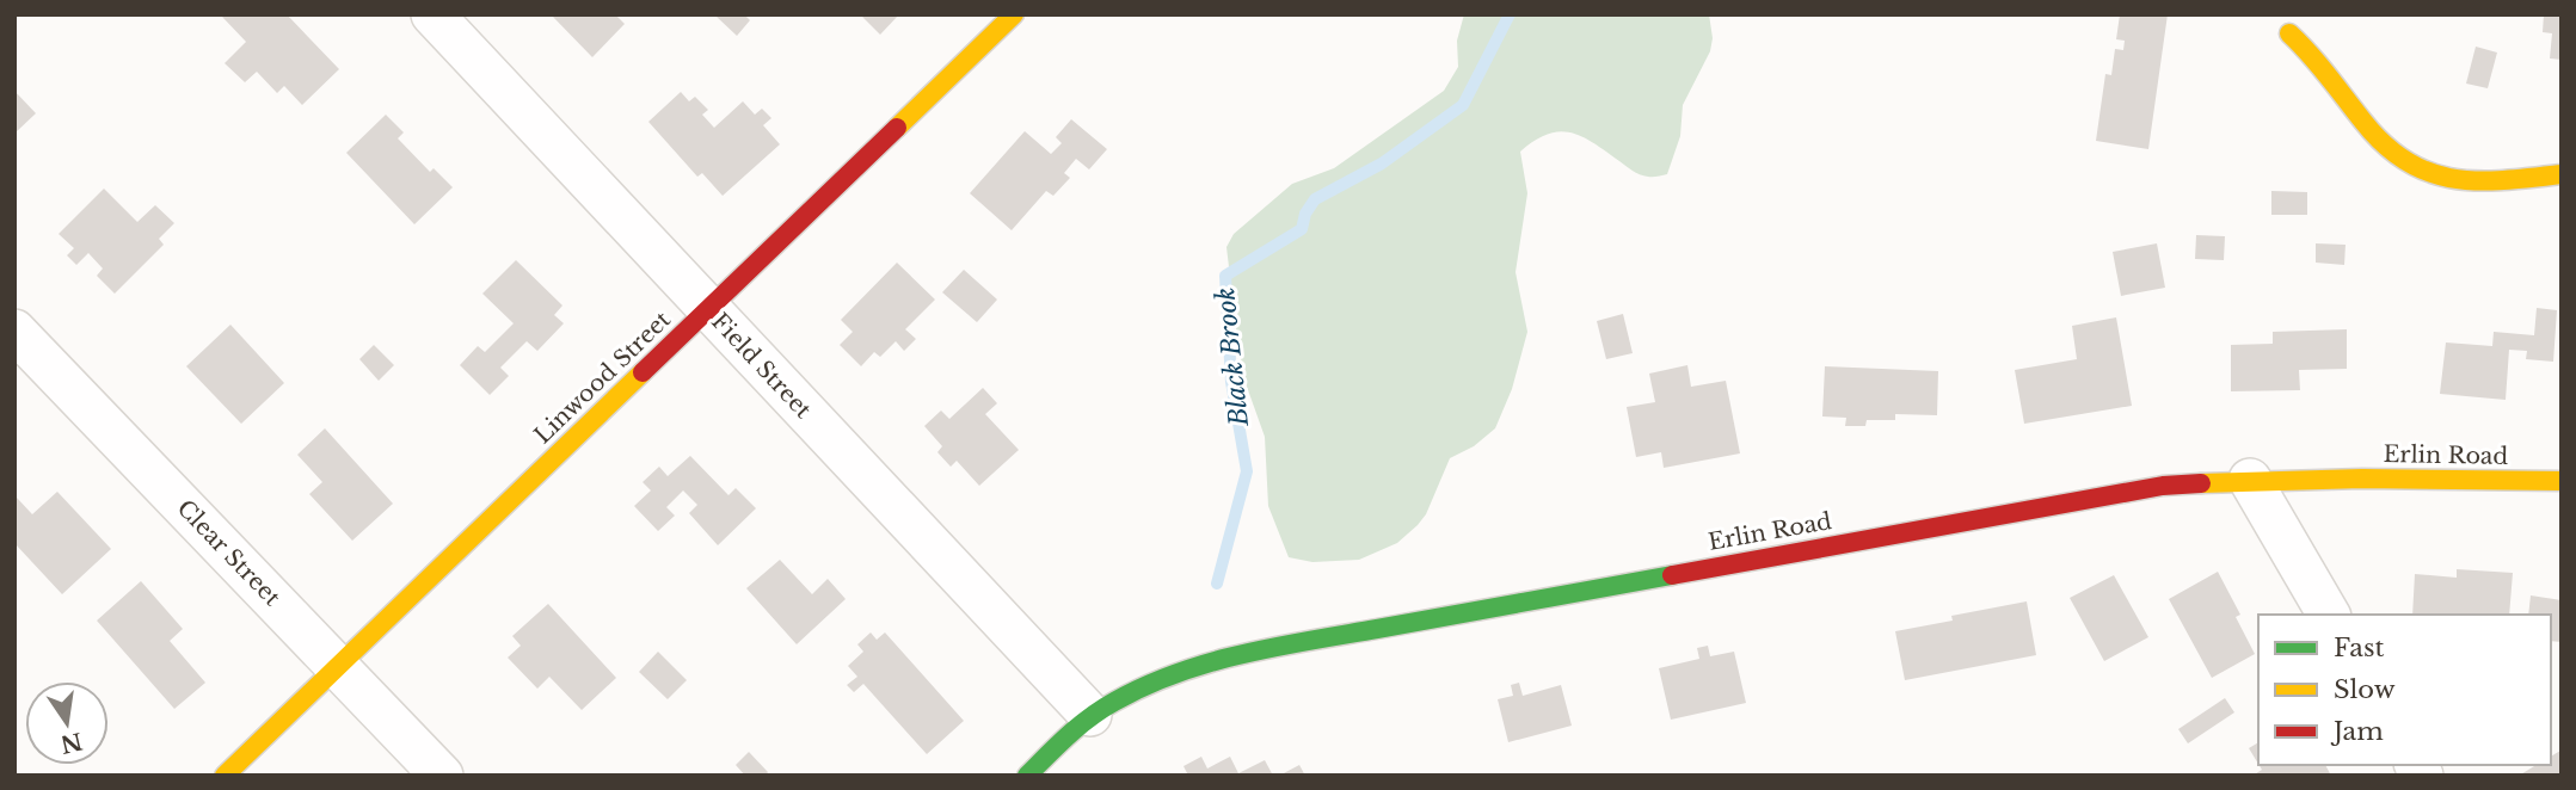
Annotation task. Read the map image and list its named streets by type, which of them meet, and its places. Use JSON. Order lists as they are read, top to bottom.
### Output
{
  "streets": {
    "street": [
      "Field Street",
      "Linwood Street",
      "Erlin Road",
      "Clear Street"
    ]
  },
  "crossings": [
    ["Field Street", "Linwood Street"],
    ["Field Street", "Erlin Road"],
    ["Linwood Street", "Clear Street"]
  ],
  "water": ["Black Brook"],
  "legend": ["Fast", "Slow", "Jam"],
  "north": "bottom"
}
